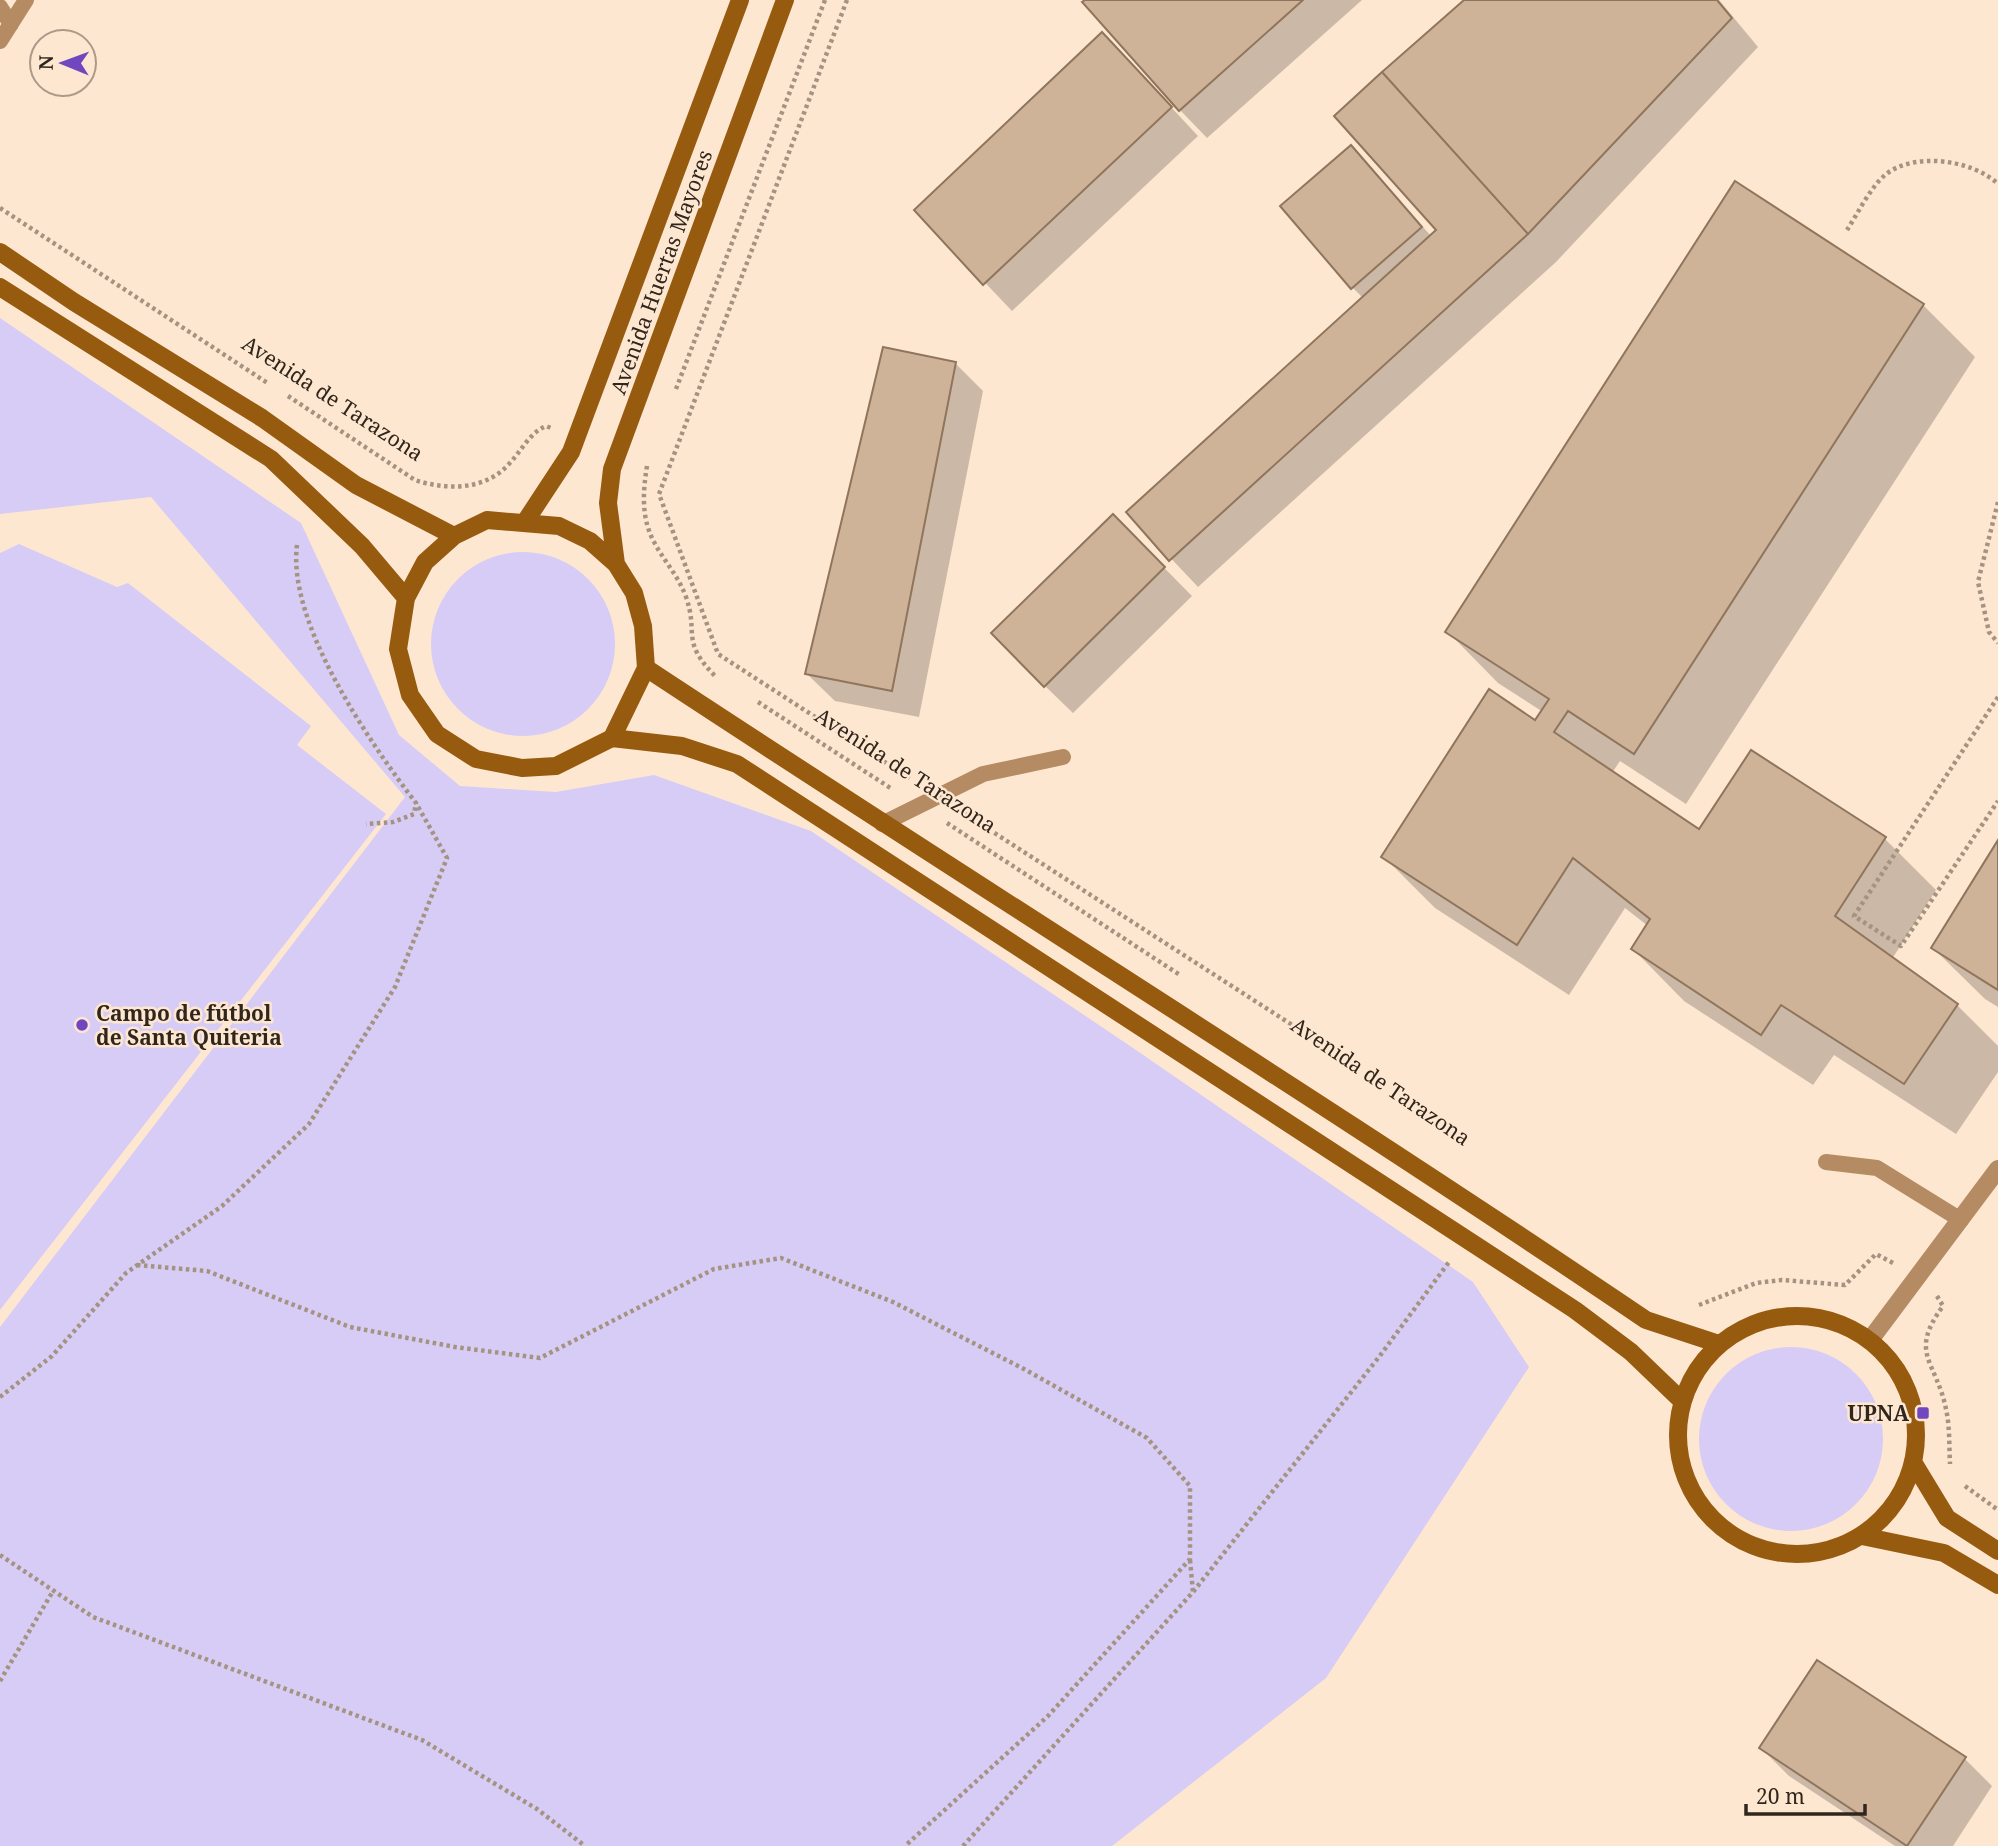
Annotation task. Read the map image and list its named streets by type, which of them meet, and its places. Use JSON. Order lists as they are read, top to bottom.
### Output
{
  "streets": {
    "main road": ["Avenida Huertas Mayores"],
    "path": ["Avenida de Tarazona"]
  },
  "crossings": [
    ["Avenida Huertas Mayores", "Avenida de Tarazona"]
  ],
  "places": {
    "other": ["Campo de fútbol de Santa Quiteria"],
    "transit": ["UPNA"]
  },
  "scale_bar": "20 m",
  "north": "left"
}
